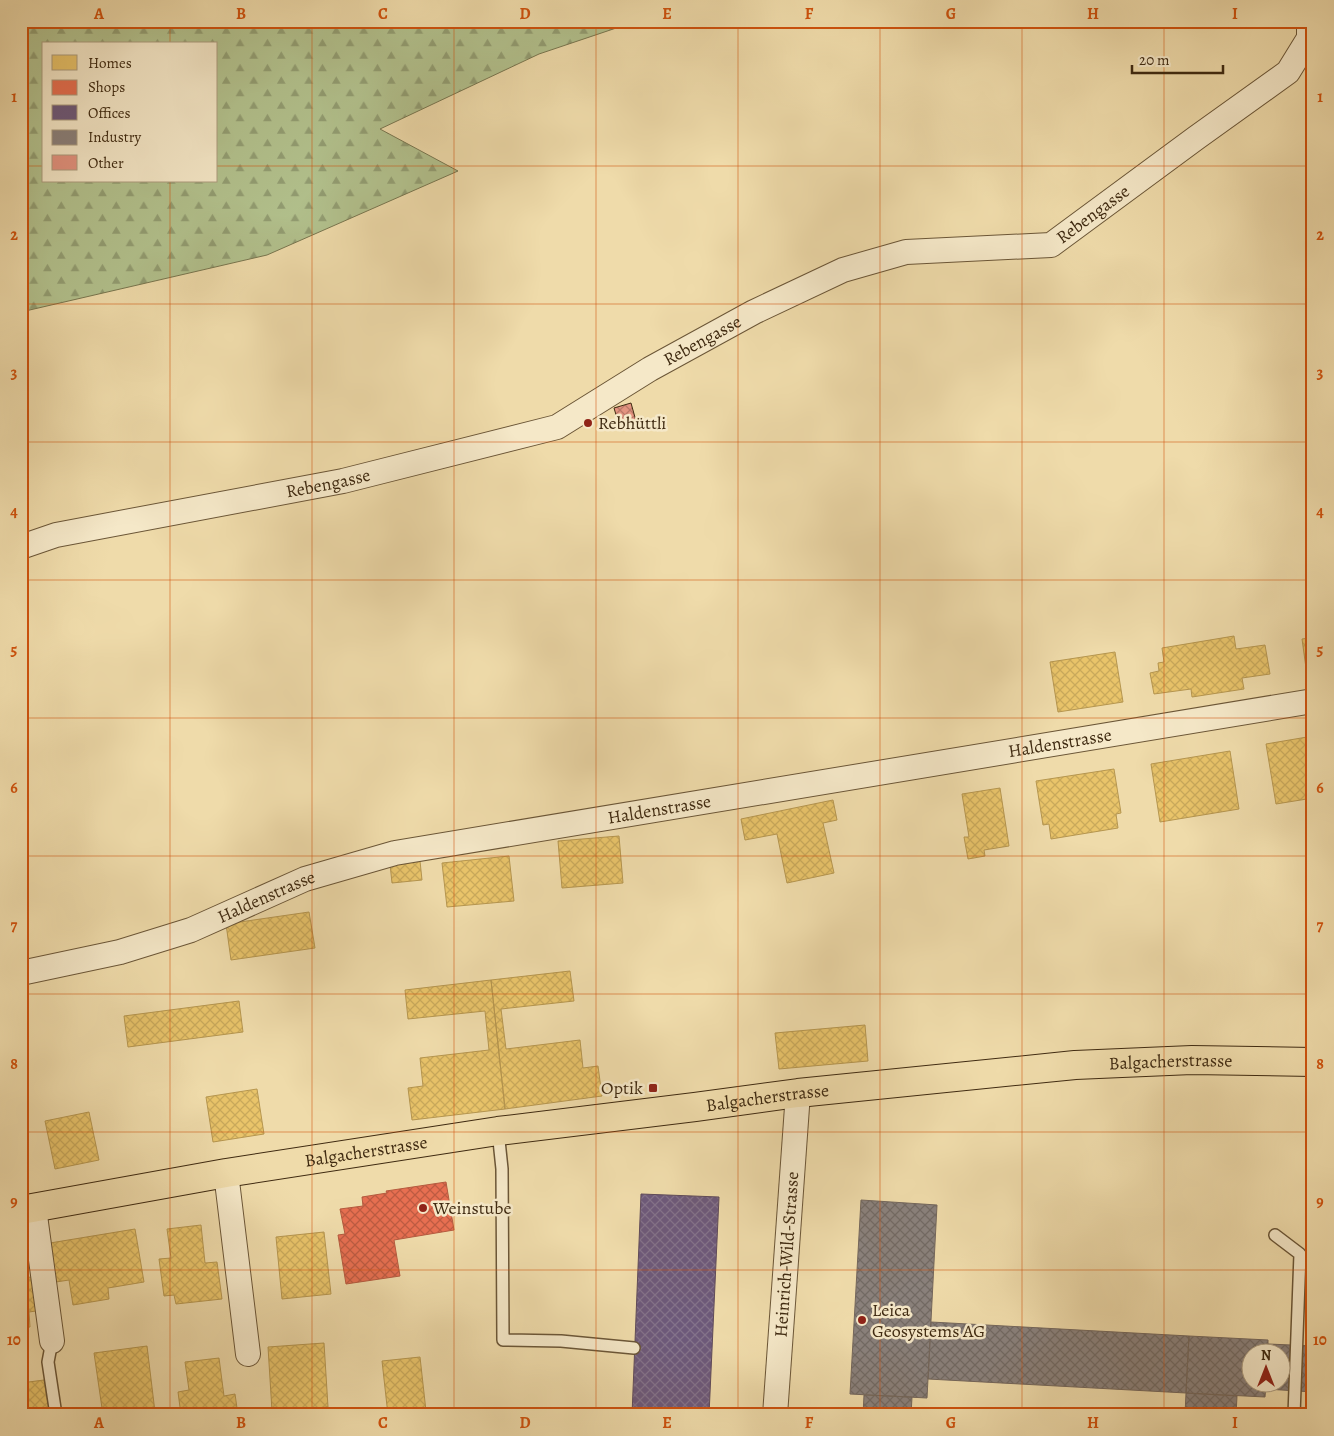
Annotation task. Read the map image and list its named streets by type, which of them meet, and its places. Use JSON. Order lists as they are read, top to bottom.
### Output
{
  "streets": {
    "main road": ["Balgacherstrasse"],
    "street": ["Rebengasse", "Haldenstrasse", "Heinrich-Wild-Strasse"]
  },
  "crossings": [
    ["Balgacherstrasse", "Heinrich-Wild-Strasse"]
  ],
  "places": {
    "other": ["Rebhüttli", "Weinstube", "Leica Geosystems AG"],
    "transit": ["Optik"]
  },
  "legend": [
    "Homes",
    "Shops",
    "Offices",
    "Industry",
    "Other"
  ],
  "scale_bar": "20 m",
  "north": "top",
  "grid": {
    "columns": [
      "A",
      "B",
      "C",
      "D",
      "E",
      "F",
      "G",
      "H",
      "I"
    ],
    "rows": [
      "1",
      "2",
      "3",
      "4",
      "5",
      "6",
      "7",
      "8",
      "9",
      "10"
    ]
  }
}
